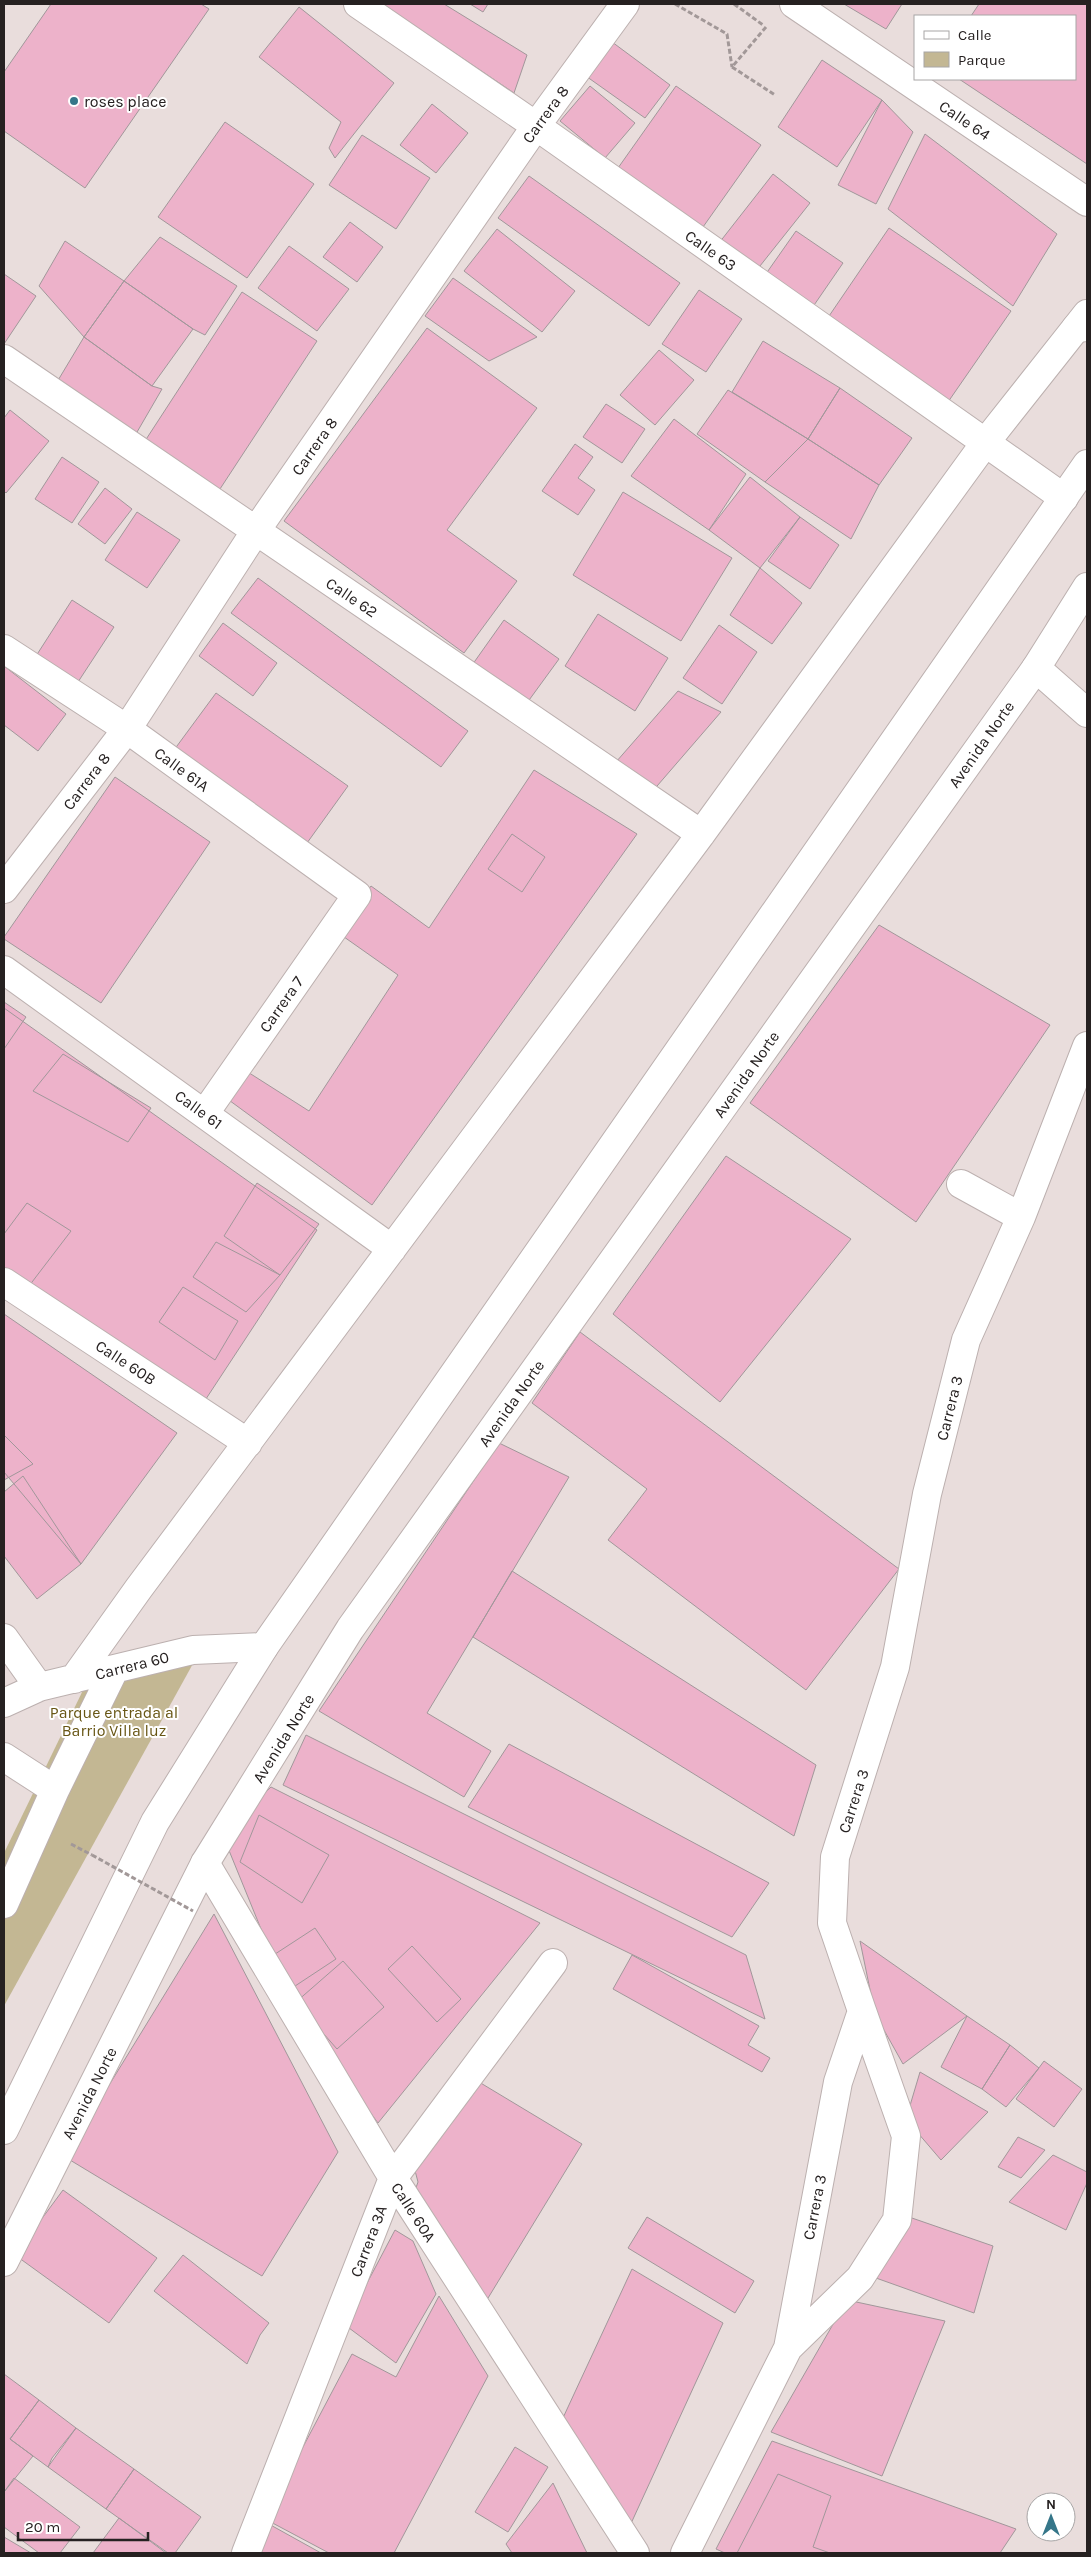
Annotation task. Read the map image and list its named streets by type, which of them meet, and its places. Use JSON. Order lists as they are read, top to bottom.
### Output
{
  "streets": {
    "street": [
      "Carrera 8",
      "Calle 64",
      "Calle 63",
      "Calle 62",
      "Avenida Norte",
      "Calle 61A",
      "Carrera 7",
      "Calle 61",
      "Calle 60B",
      "Carrera 3",
      "Carrera 60",
      "Calle 60A",
      "Carrera 3A"
    ]
  },
  "crossings": [
    ["Carrera 8", "Calle 63"],
    ["Carrera 8", "Calle 62"],
    ["Carrera 8", "Calle 61A"],
    ["Avenida Norte", "Calle 60A"],
    ["Calle 61A", "Carrera 7"],
    ["Carrera 7", "Calle 61"],
    ["Calle 60A", "Carrera 3A"]
  ],
  "parks": ["Parque entrada al Barrio Villa luz"],
  "places": ["roses place"],
  "legend": ["Calle", "Parque"],
  "scale_bar": "20 m",
  "north": "top"
}
